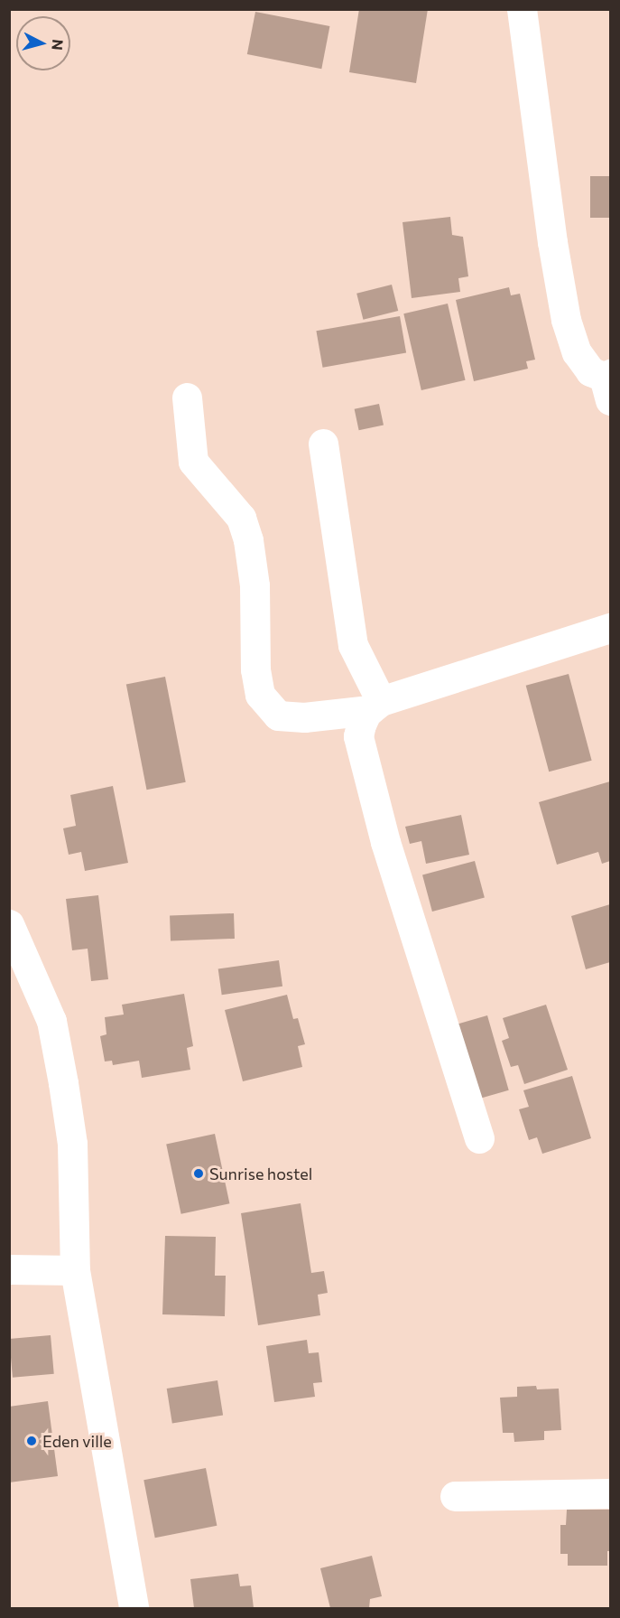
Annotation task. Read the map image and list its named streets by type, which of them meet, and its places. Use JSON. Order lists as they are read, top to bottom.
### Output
{
  "places": ["Sunrise hostel", "Eden ville"],
  "north": "right"
}
